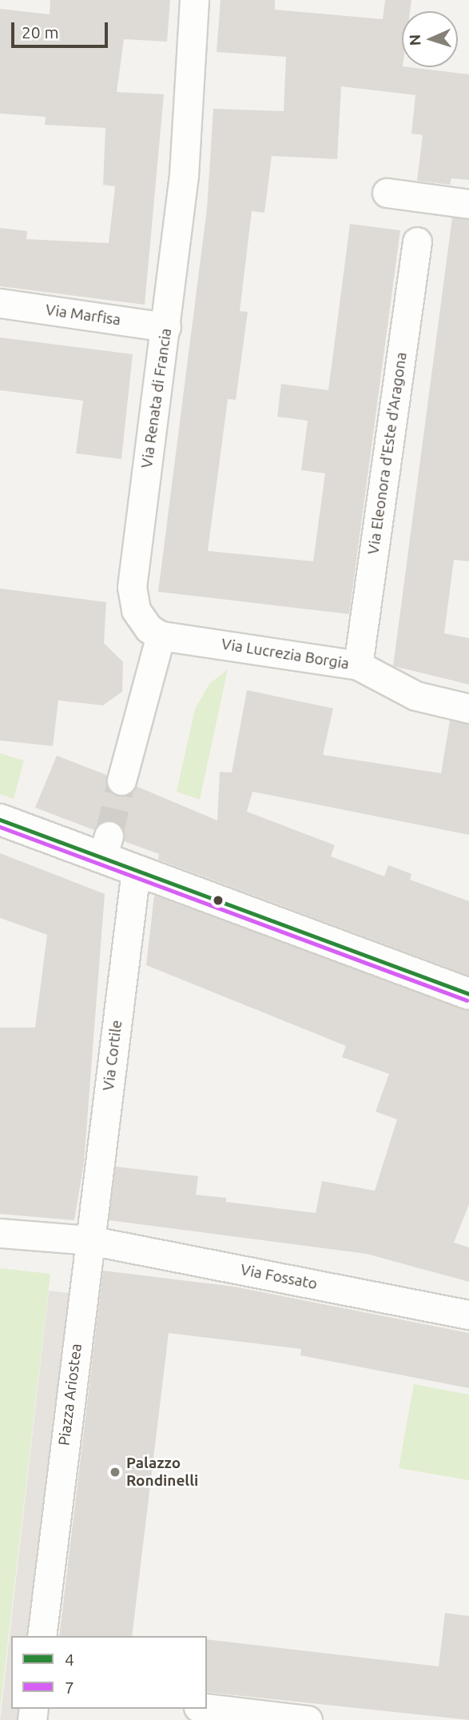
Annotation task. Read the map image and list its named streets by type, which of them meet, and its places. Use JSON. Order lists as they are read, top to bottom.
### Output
{
  "streets": {
    "street": [
      "Via Marfisa",
      "Via Renata di Francia",
      "Via Eleonora d'Este d'Aragona",
      "Via Lucrezia Borgia",
      "Via Cortile",
      "Via Fossato",
      "Piazza Ariostea"
    ]
  },
  "crossings": [
    ["Via Marfisa", "Via Renata di Francia"],
    ["Via Renata di Francia", "Via Lucrezia Borgia"],
    ["Via Eleonora d'Este d'Aragona", "Via Lucrezia Borgia"],
    ["Via Cortile", "Via Fossato"],
    ["Via Cortile", "Piazza Ariostea"],
    ["Via Fossato", "Piazza Ariostea"]
  ],
  "places": ["Palazzo Rondinelli"],
  "lines": ["transit line 4", "transit line 7"],
  "legend": ["4", "7"],
  "scale_bar": "20 m",
  "north": "left"
}
